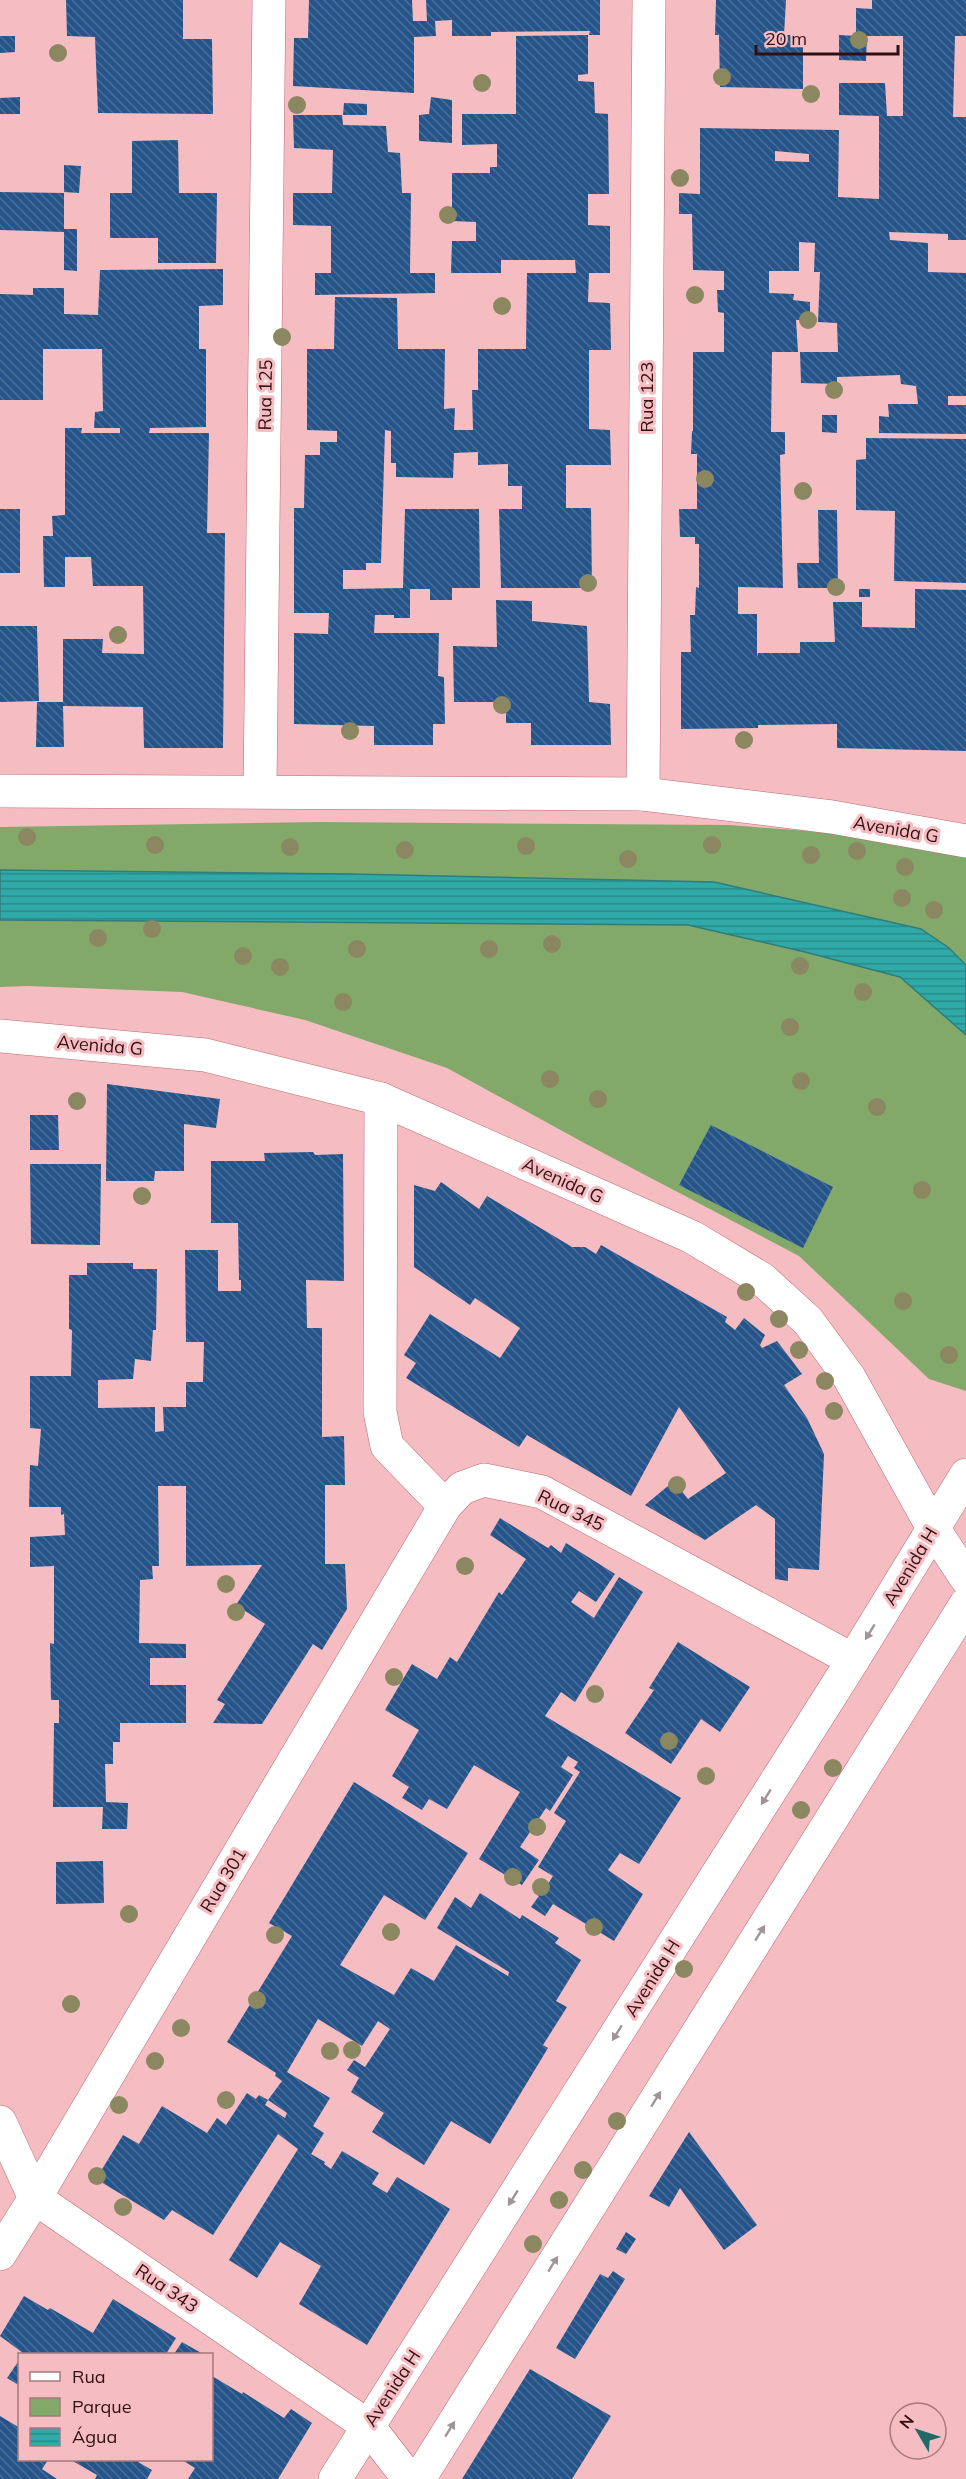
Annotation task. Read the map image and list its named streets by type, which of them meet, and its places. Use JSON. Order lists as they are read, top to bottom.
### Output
{
  "streets": {
    "street": [
      "Rua 125",
      "Rua 123",
      "Avenida G",
      "Rua 345",
      "Avenida H",
      "Rua 301",
      "Rua 343"
    ]
  },
  "crossings": [
    ["Rua 125", "Avenida G"],
    ["Rua 123", "Avenida G"],
    ["Avenida G", "Avenida H"],
    ["Rua 345", "Avenida H"],
    ["Rua 345", "Rua 301"],
    ["Avenida H", "Rua 343"],
    ["Rua 301", "Rua 343"]
  ],
  "legend": ["Rua", "Parque", "Água"],
  "scale_bar": "20 m",
  "north": "top left"
}
